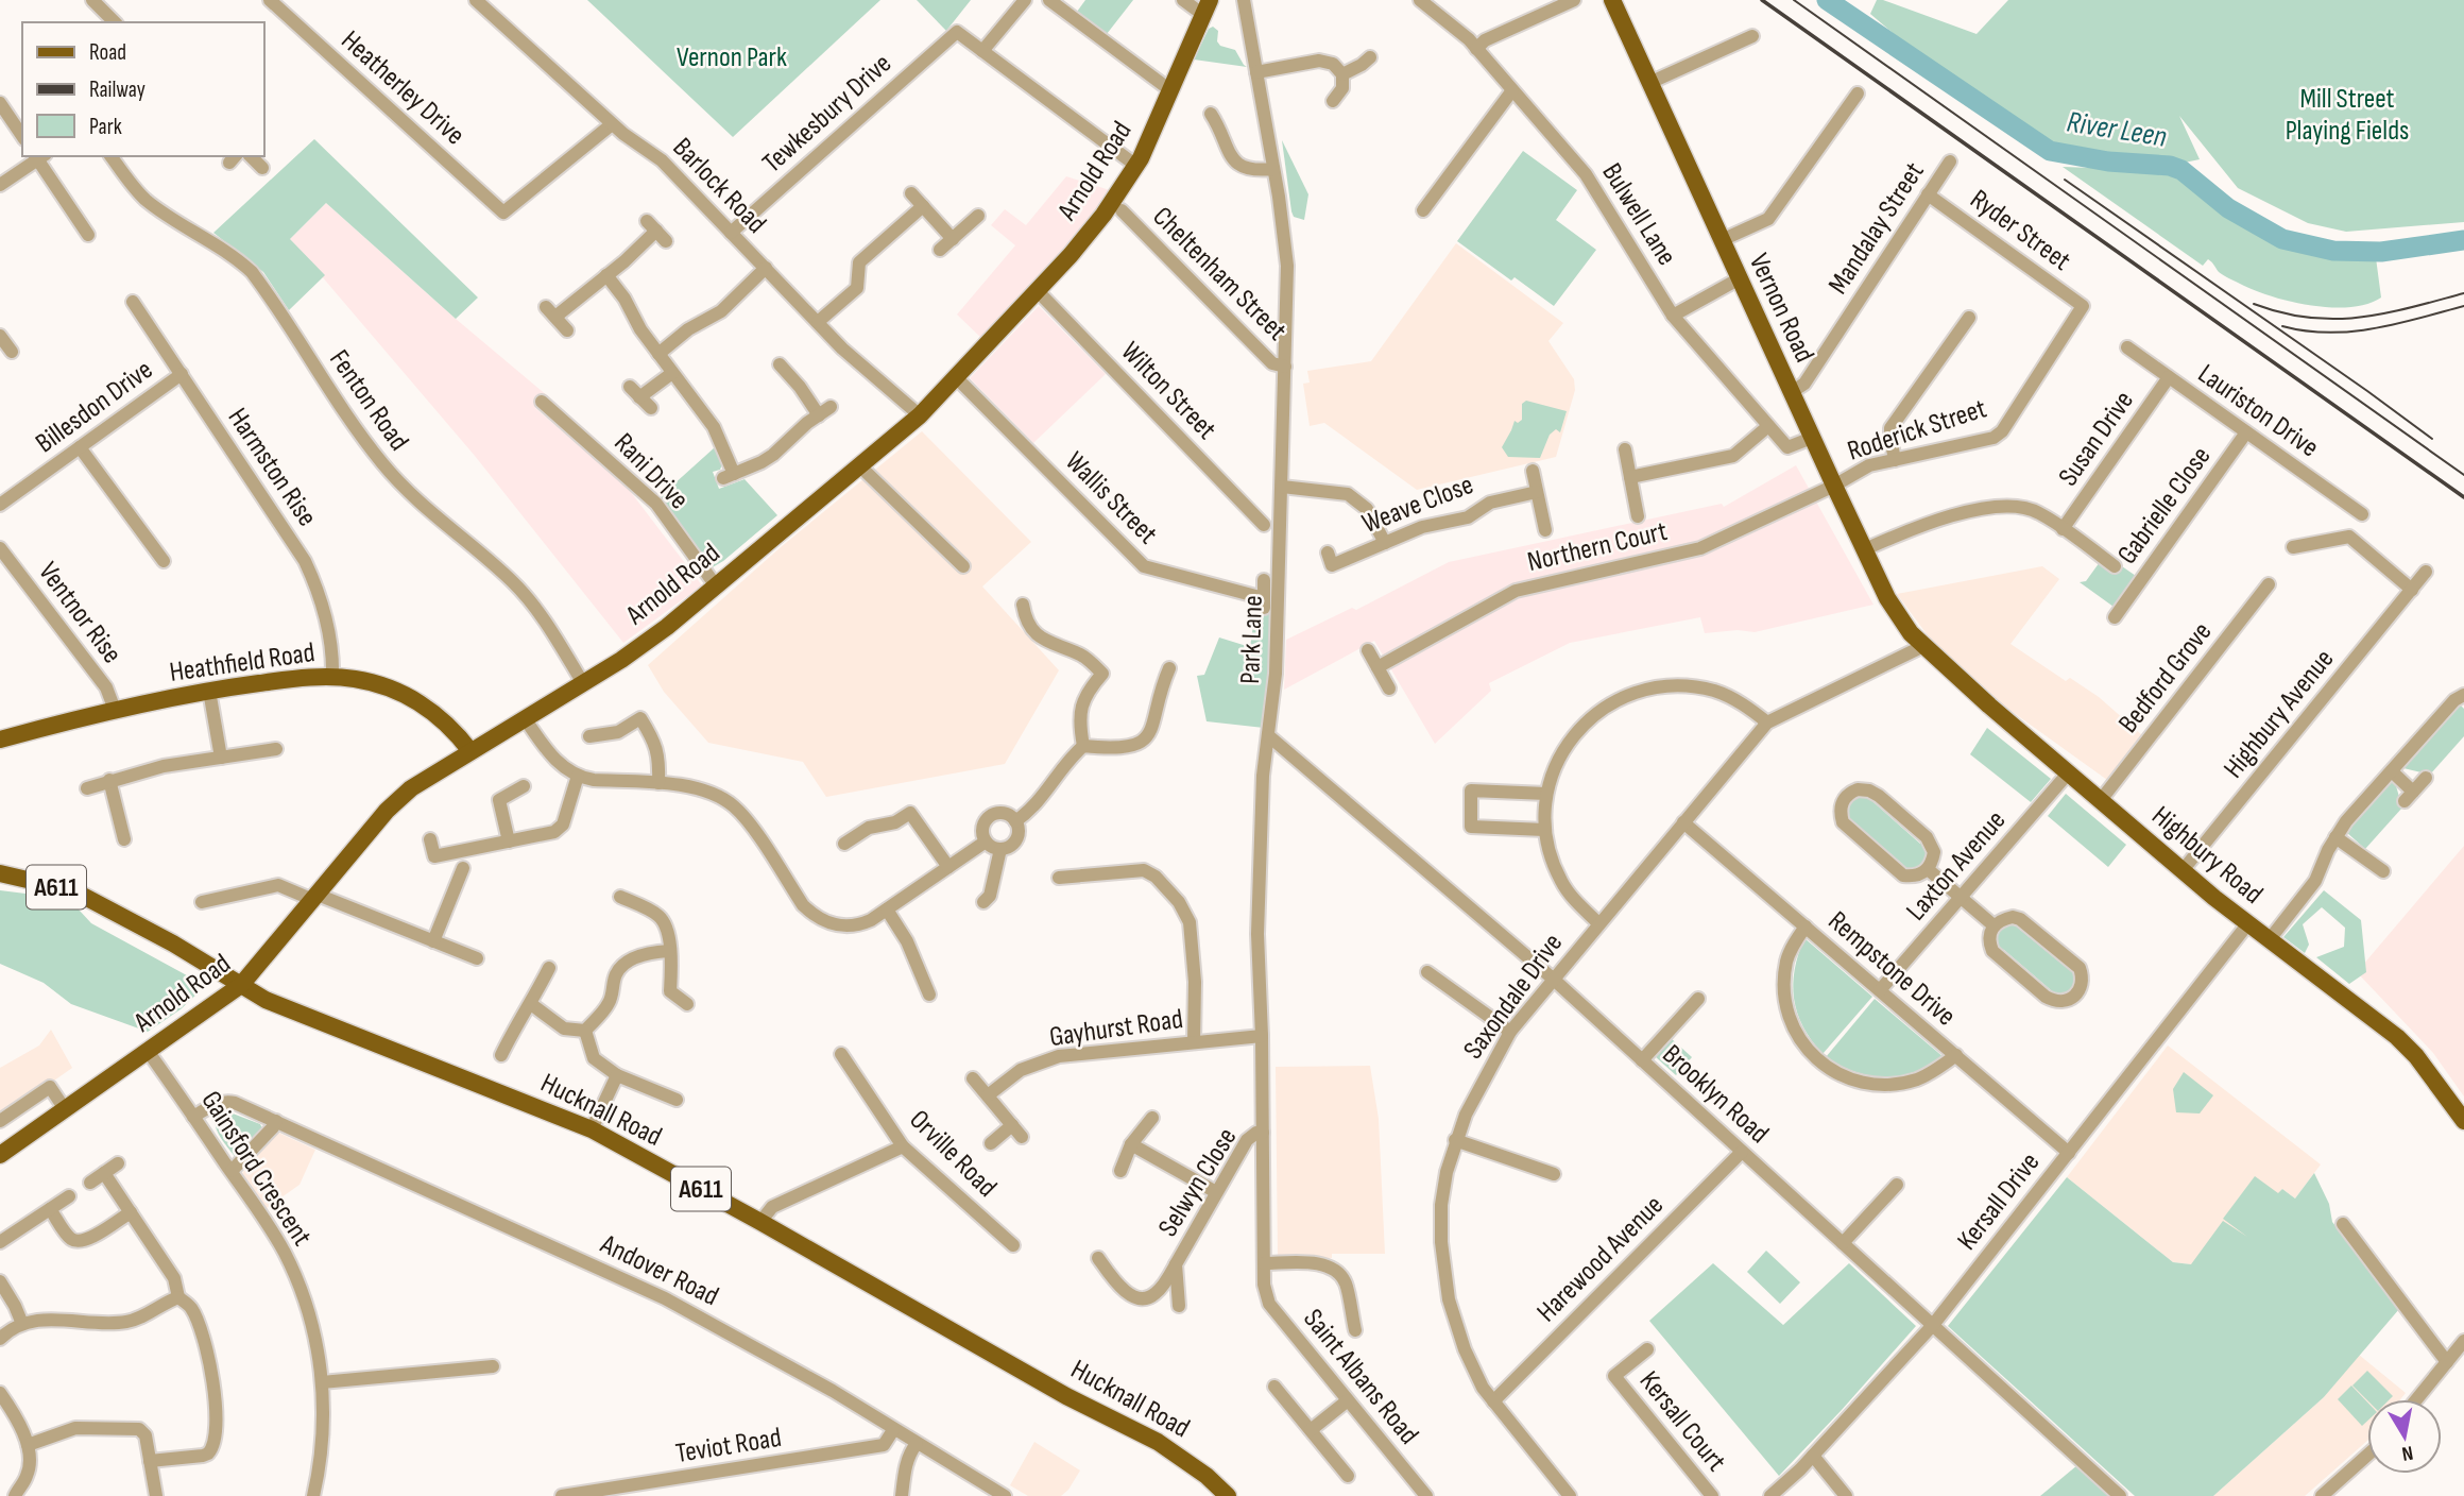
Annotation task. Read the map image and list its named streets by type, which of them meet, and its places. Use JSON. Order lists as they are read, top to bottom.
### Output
{
  "streets": {
    "main road": [
      "Arnold Road",
      "Vernon Road",
      "Heathfield Road",
      "Highbury Road",
      "A611",
      "Hucknall Road"
    ],
    "street": [
      "Heatherley Drive",
      "Tewkesbury Drive",
      "Barlock Road",
      "Bulwell Lane",
      "Mandalay Street",
      "Ryder Street",
      "Cheltenham Street",
      "Wilton Street",
      "Fenton Road",
      "Billesdon Drive",
      "Lauriston Drive",
      "Roderick Street",
      "Susan Drive",
      "Harmston Rise",
      "Rani Drive",
      "Wallis Street",
      "Weave Close",
      "Gabrielle Close",
      "Northern Court",
      "Ventnor Rise",
      "Park Lane",
      "Bedford Grove",
      "Highbury Avenue",
      "Laxton Avenue",
      "Rempstone Drive",
      "Saxondale Drive",
      "Gayhurst Road",
      "Brooklyn Road",
      "Orville Road",
      "Gainsford Crescent",
      "Selwyn Close",
      "Kersall Drive",
      "Harewood Avenue",
      "Andover Road",
      "Saint Albans Road",
      "Kersall Court",
      "Teviot Road"
    ]
  },
  "crossings": [
    ["Heatherley Drive", "Barlock Road"],
    ["Tewkesbury Drive", "Barlock Road"],
    ["Arnold Road", "Barlock Road"],
    ["Arnold Road", "Wilton Street"],
    ["Arnold Road", "Fenton Road"],
    ["Arnold Road", "Rani Drive"],
    ["Arnold Road", "Wallis Street"],
    ["Arnold Road", "Heathfield Road"],
    ["Arnold Road", "Hucknall Road"],
    ["Arnold Road", "Gainsford Crescent"],
    ["Bulwell Lane", "Vernon Road"],
    ["Mandalay Street", "Ryder Street"],
    ["Mandalay Street", "Vernon Road"],
    ["Ryder Street", "Roderick Street"],
    ["Cheltenham Street", "Park Lane"],
    ["Vernon Road", "Roderick Street"],
    ["Vernon Road", "Northern Court"],
    ["Vernon Road", "Highbury Road"],
    ["Billesdon Drive", "Harmston Rise"],
    ["Lauriston Drive", "Susan Drive"],
    ["Lauriston Drive", "Gabrielle Close"],
    ["Roderick Street", "Northern Court"],
    ["Harmston Rise", "Heathfield Road"],
    ["Ventnor Rise", "Heathfield Road"],
    ["Park Lane", "Gayhurst Road"],
    ["Park Lane", "Brooklyn Road"],
    ["Park Lane", "Selwyn Close"],
    ["Park Lane", "Saint Albans Road"],
    ["Bedford Grove", "Highbury Road"],
    ["Highbury Avenue", "Highbury Road"],
    ["Highbury Road", "Laxton Avenue"],
    ["Highbury Road", "Saxondale Drive"],
    ["Highbury Road", "Kersall Drive"],
    ["Laxton Avenue", "Rempstone Drive"],
    ["Rempstone Drive", "Saxondale Drive"],
    ["Rempstone Drive", "Kersall Drive"],
    ["Saxondale Drive", "Brooklyn Road"],
    ["Saxondale Drive", "Harewood Avenue"],
    ["Brooklyn Road", "Kersall Drive"],
    ["Brooklyn Road", "Harewood Avenue"],
    ["Gainsford Crescent", "Andover Road"],
    ["Andover Road", "Teviot Road"]
  ],
  "water": ["River Leen"],
  "parks": ["Vernon Park", "Mill Street Playing Fields"],
  "legend": ["Road", "Railway", "Park"],
  "north": "bottom"
}
